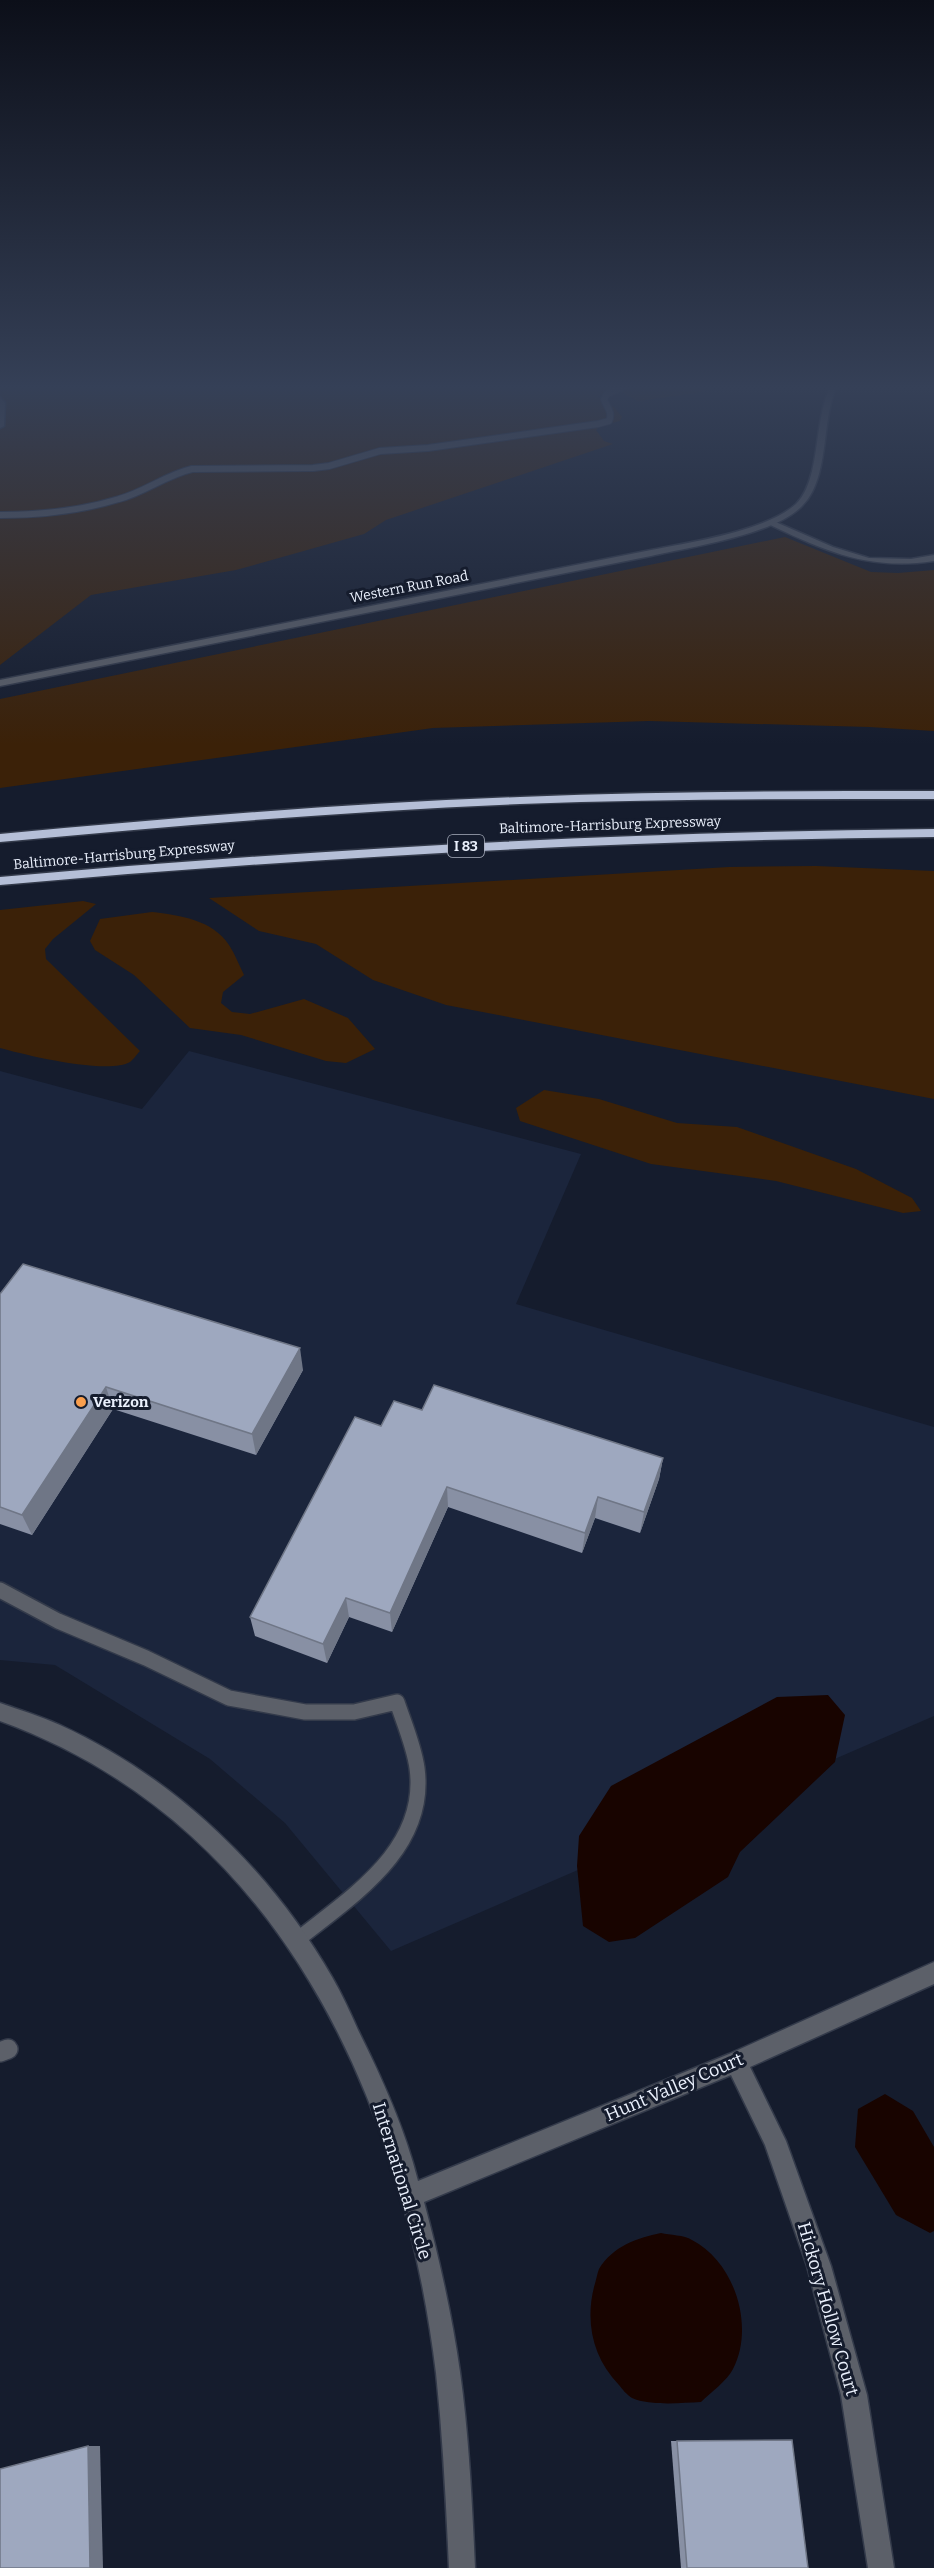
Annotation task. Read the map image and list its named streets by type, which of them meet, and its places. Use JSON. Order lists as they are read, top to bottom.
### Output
{
  "streets": {
    "highway": ["Baltimore-Harrisburg Expressway", "I 83"],
    "street": [
      "Western Run Road",
      "Hunt Valley Court",
      "International Circle",
      "Hickory Hollow Court"
    ]
  },
  "crossings": [
    ["Hunt Valley Court", "International Circle"],
    ["Hunt Valley Court", "Hickory Hollow Court"]
  ],
  "places": ["Verizon"]
}
